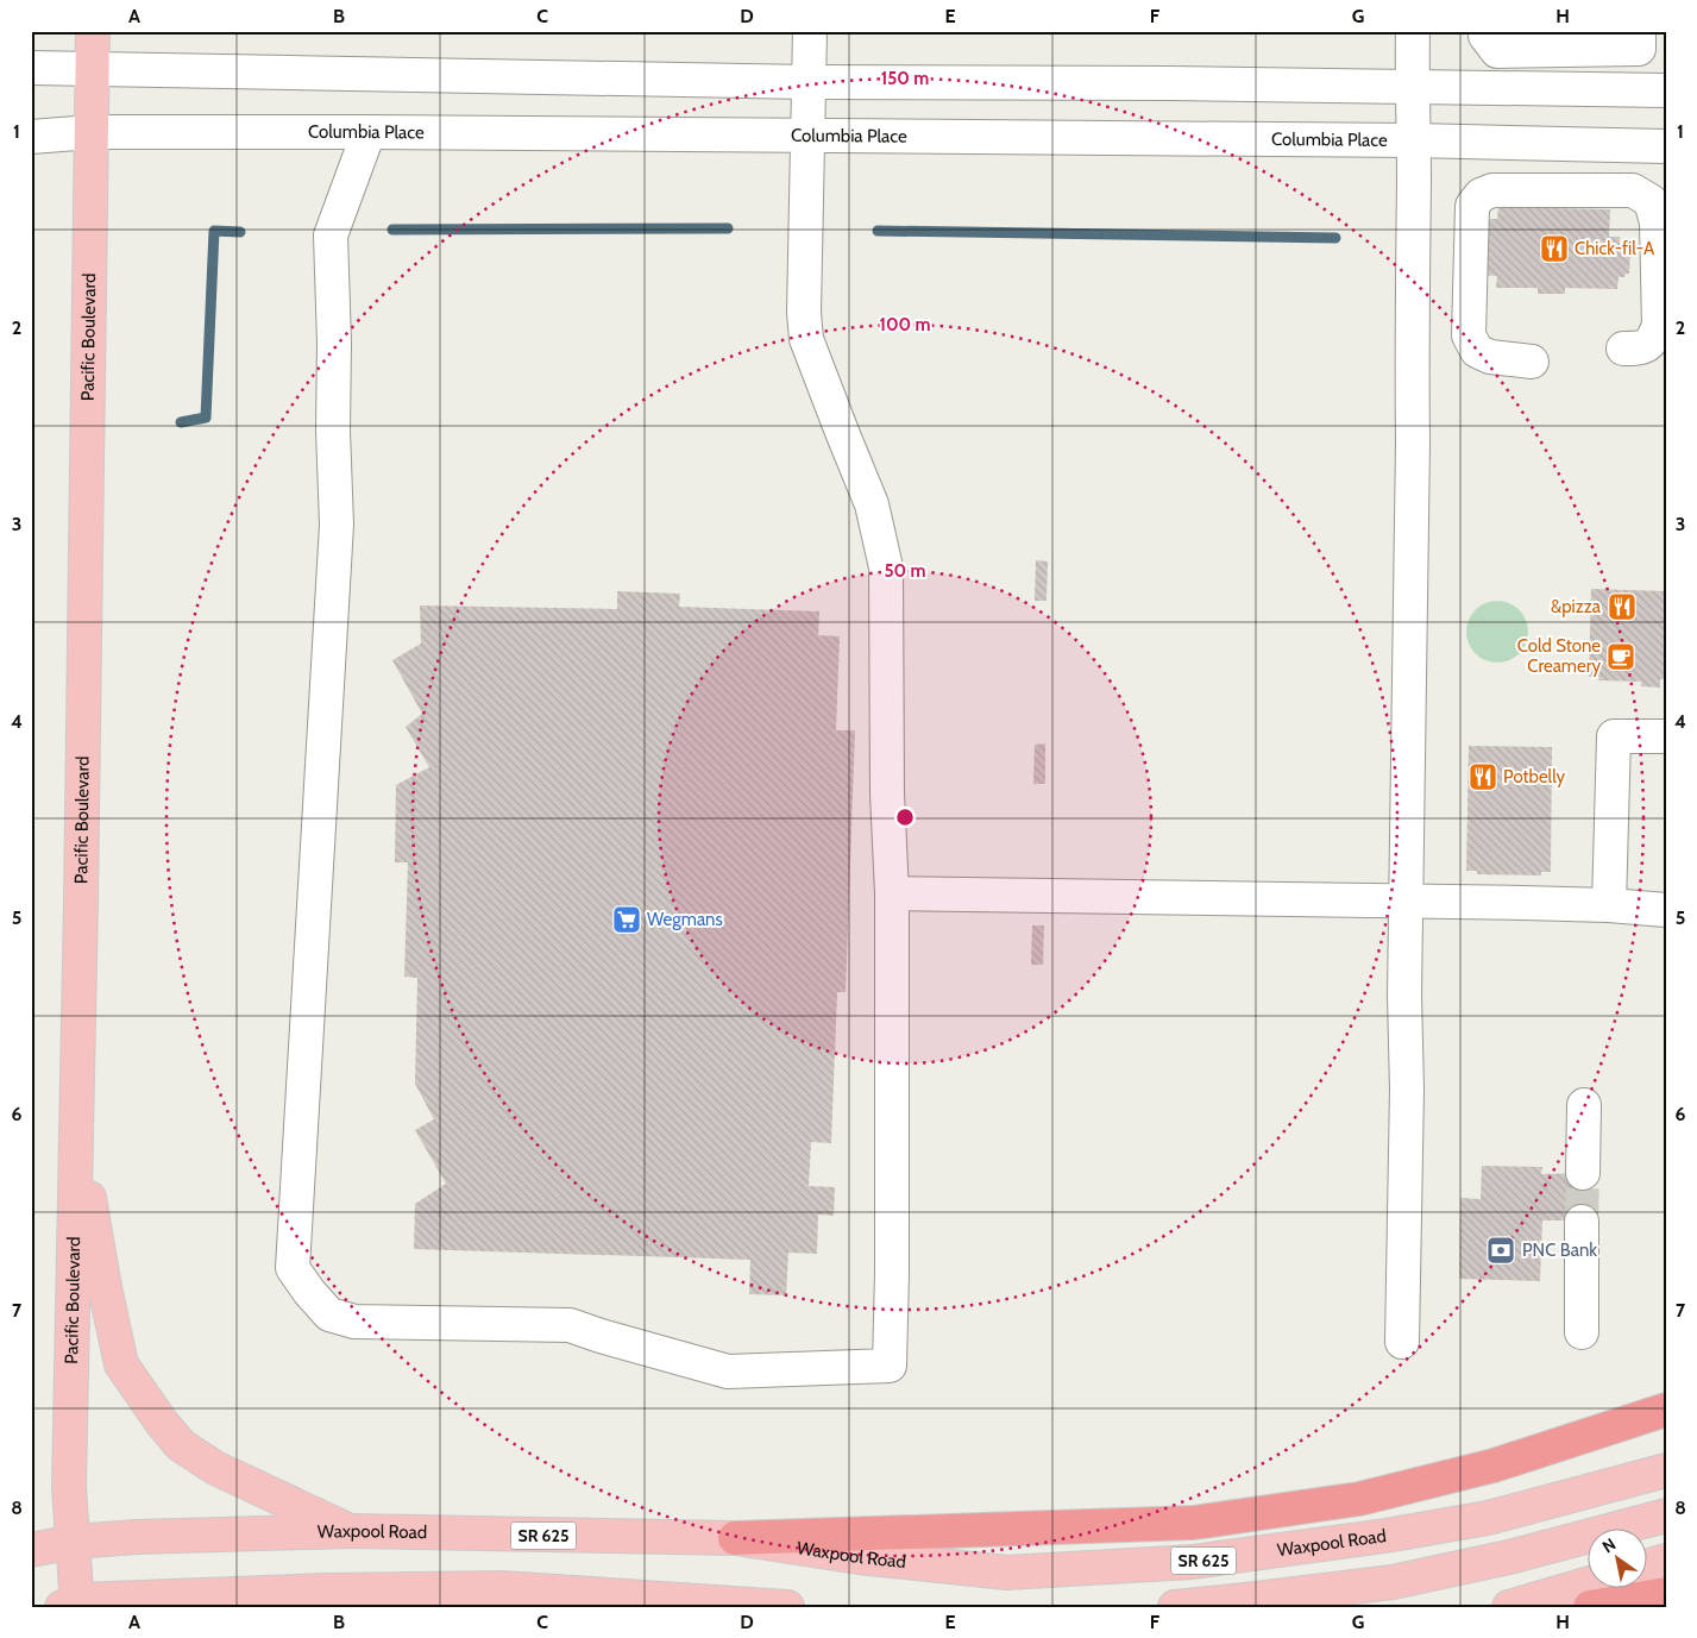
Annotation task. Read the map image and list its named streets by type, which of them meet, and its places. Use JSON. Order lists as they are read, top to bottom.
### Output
{
  "streets": {
    "main road": ["Pacific Boulevard", "Waxpool Road", "SR 625"],
    "street": ["Columbia Place"]
  },
  "crossings": [
    ["Columbia Place", "Pacific Boulevard"],
    ["Pacific Boulevard", "Waxpool Road"]
  ],
  "places": {
    "restaurant": ["Chick-fil-A", "&pizza", "Potbelly"],
    "cafe": ["Cold Stone Creamery"],
    "supermarket": ["Wegmans"],
    "bank": ["PNC Bank"]
  },
  "north": "top left",
  "grid": {
    "columns": [
      "A",
      "B",
      "C",
      "D",
      "E",
      "F",
      "G",
      "H"
    ],
    "rows": [
      "1",
      "2",
      "3",
      "4",
      "5",
      "6",
      "7",
      "8"
    ]
  },
  "rings": ["150 m", "100 m", "50 m"]
}
